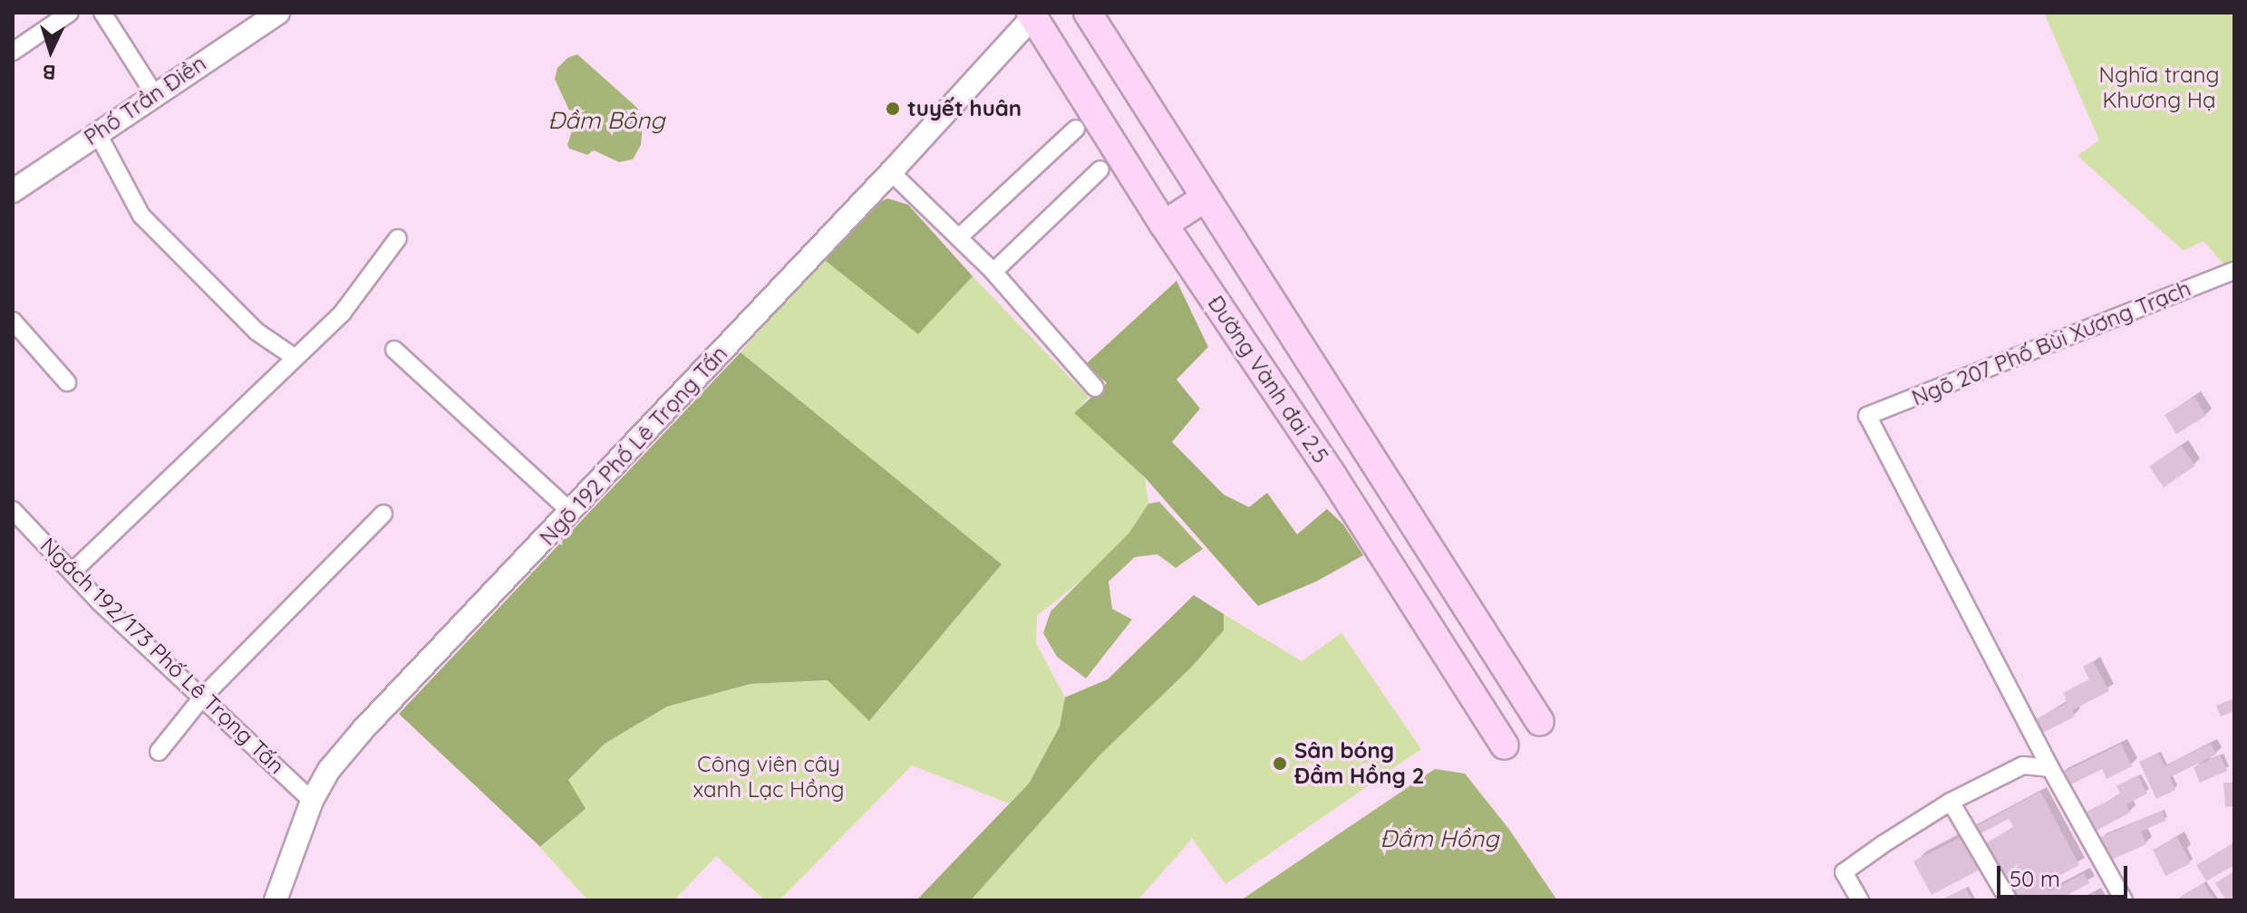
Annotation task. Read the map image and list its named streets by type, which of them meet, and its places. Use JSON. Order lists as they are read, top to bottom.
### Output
{
  "streets": {
    "main road": ["Đường Vành đai 2.5"],
    "street": [
      "Phố Trần Điền",
      "Ngõ 207 Phố Bùi Xương Trạch",
      "Ngõ 192 Phố Lê Trọng Tấn",
      "Ngách 192/173 Phố Lê Trọng Tấn"
    ]
  },
  "crossings": [
    ["Đường Vành đai 2.5", "Ngõ 192 Phố Lê Trọng Tấn"],
    ["Ngõ 192 Phố Lê Trọng Tấn", "Ngách 192/173 Phố Lê Trọng Tấn"]
  ],
  "water": ["Đầm Bông", "Đầm Hồng"],
  "parks": ["Nghĩa trang Khương Hạ", "Công viên cây xanh Lạc Hồng"],
  "places": ["tuyết huân", "Sân bóng Đầm Hồng 2"],
  "scale_bar": "50 m",
  "north": "bottom"
}
